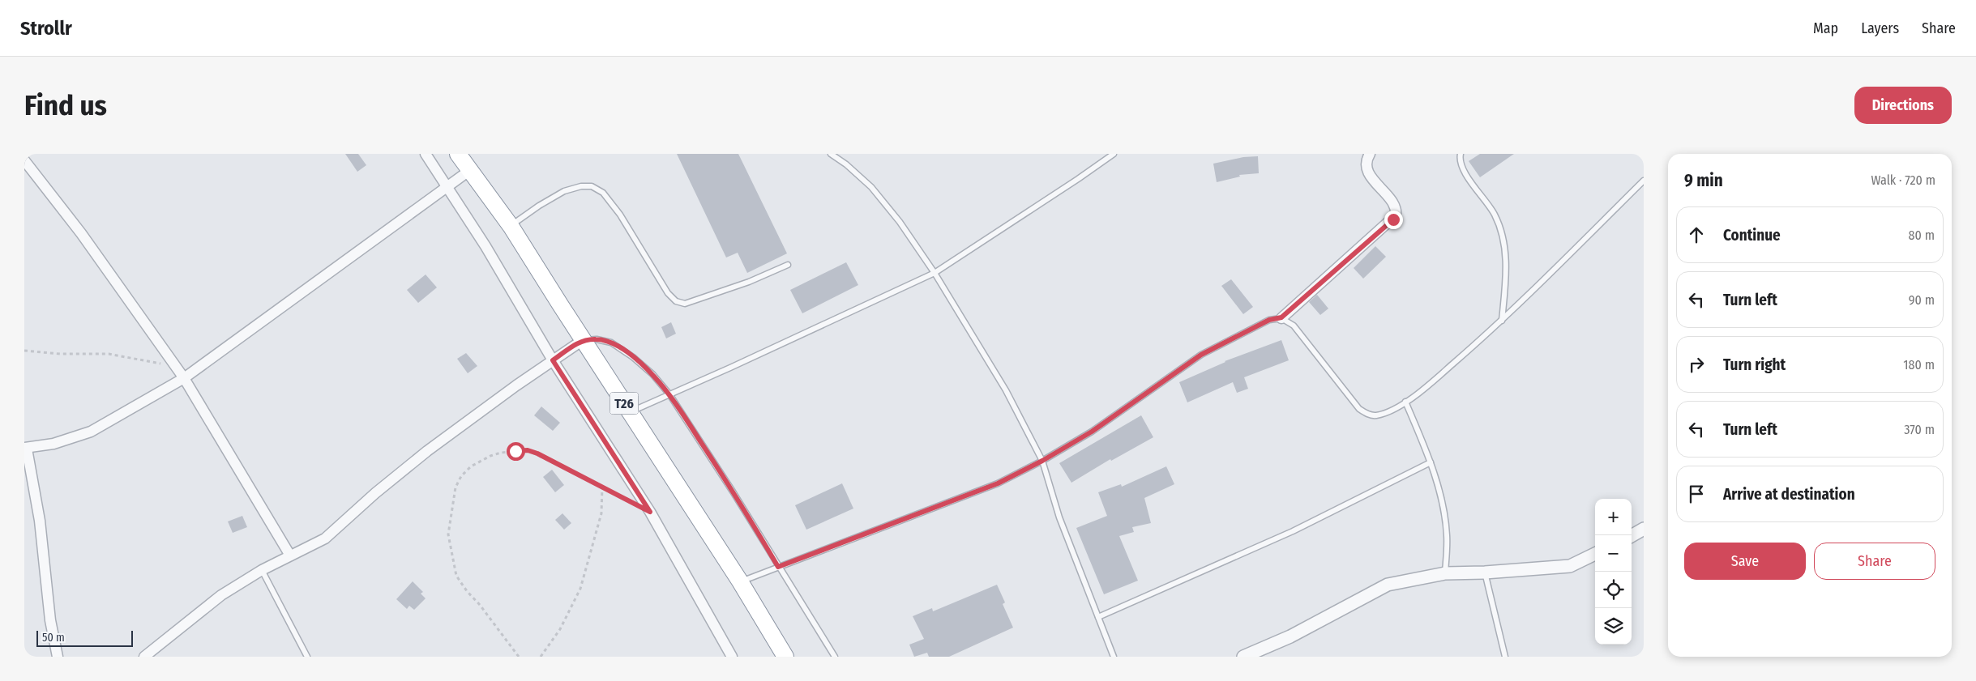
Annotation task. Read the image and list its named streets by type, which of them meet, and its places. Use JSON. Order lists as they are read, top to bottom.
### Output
{
  "streets": {
    "highway": ["T26"]
  },
  "scale_bar": "50 m",
  "page": {
    "header": "Strollr",
    "nav": ["Map", "Layers", "Share"],
    "buttons": [
      "Directions",
      ["Save", "Share"]
    ],
    "title": "Find us",
    "heading": ["9 min", "Walk · 720 m"],
    "list": [
      ["Continue", "80 m"],
      ["Turn left", "90 m"],
      ["Turn right", "180 m"],
      ["Turn left", "370 m"],
      "Arrive at destination"
    ],
    "map_buttons": ["+", "−"],
    "scale": "50 m"
  }
}
